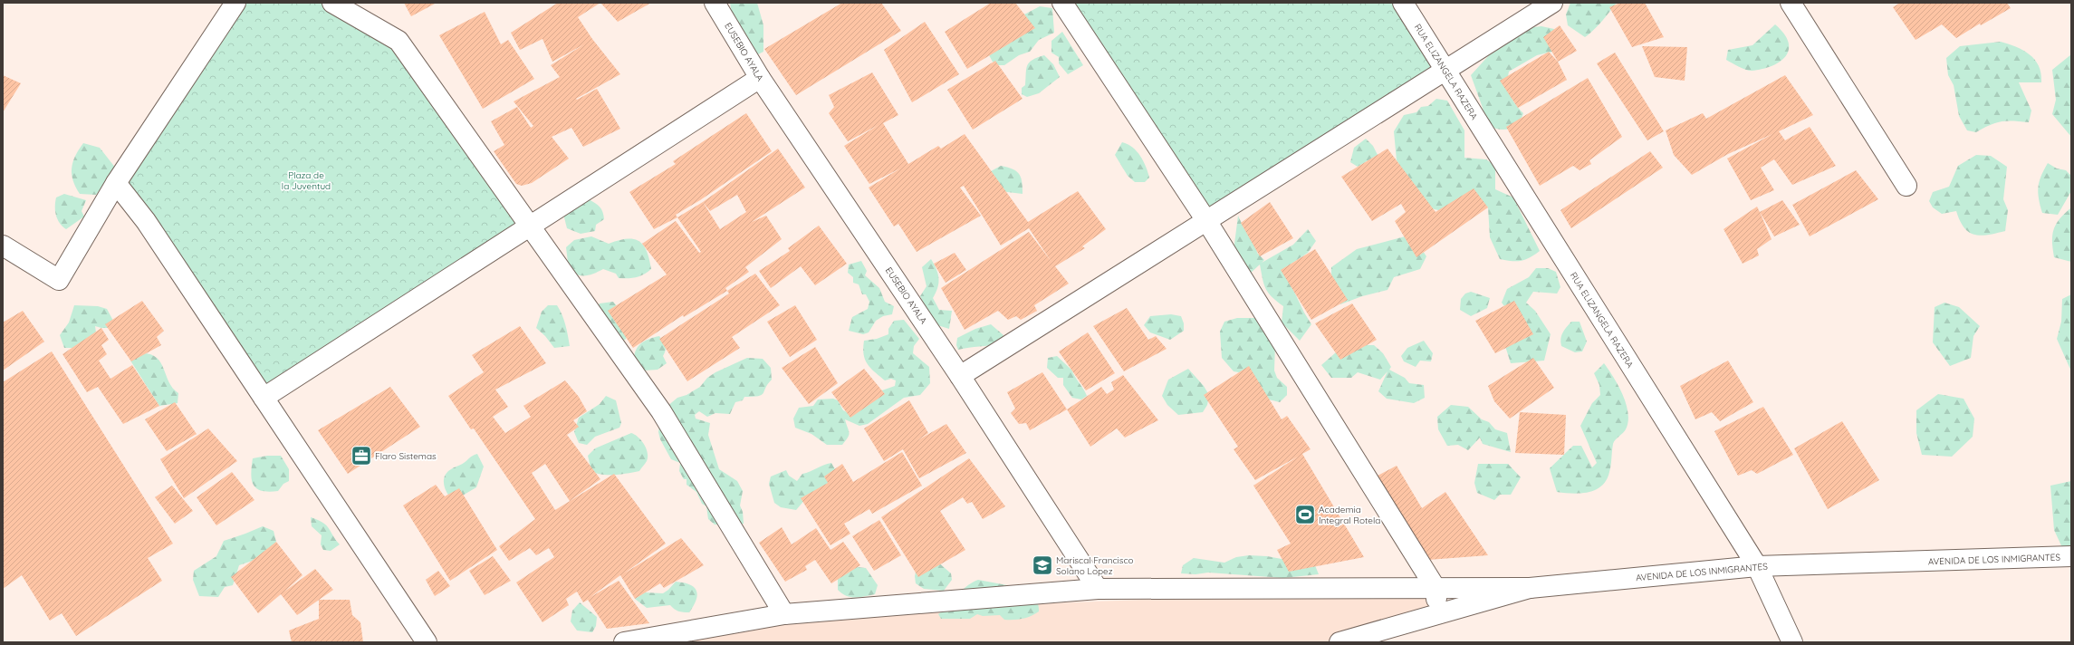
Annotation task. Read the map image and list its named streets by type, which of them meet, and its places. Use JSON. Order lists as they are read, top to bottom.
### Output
{
  "streets": {
    "street": ["EUSEBIO AYALA", "RUA ELIZANGELA RAZERA", "AVENIDA DE LOS INMIGRANTES"]
  },
  "crossings": [
    ["RUA ELIZANGELA RAZERA", "AVENIDA DE LOS INMIGRANTES"]
  ],
  "parks": ["Plaza de la Juventud"],
  "places": {
    "office": ["Flaro Sistemas"],
    "sports": ["Academia Integral Rotela"],
    "school or university": ["Mariscal Francisco Solano Lopez"]
  }
}
